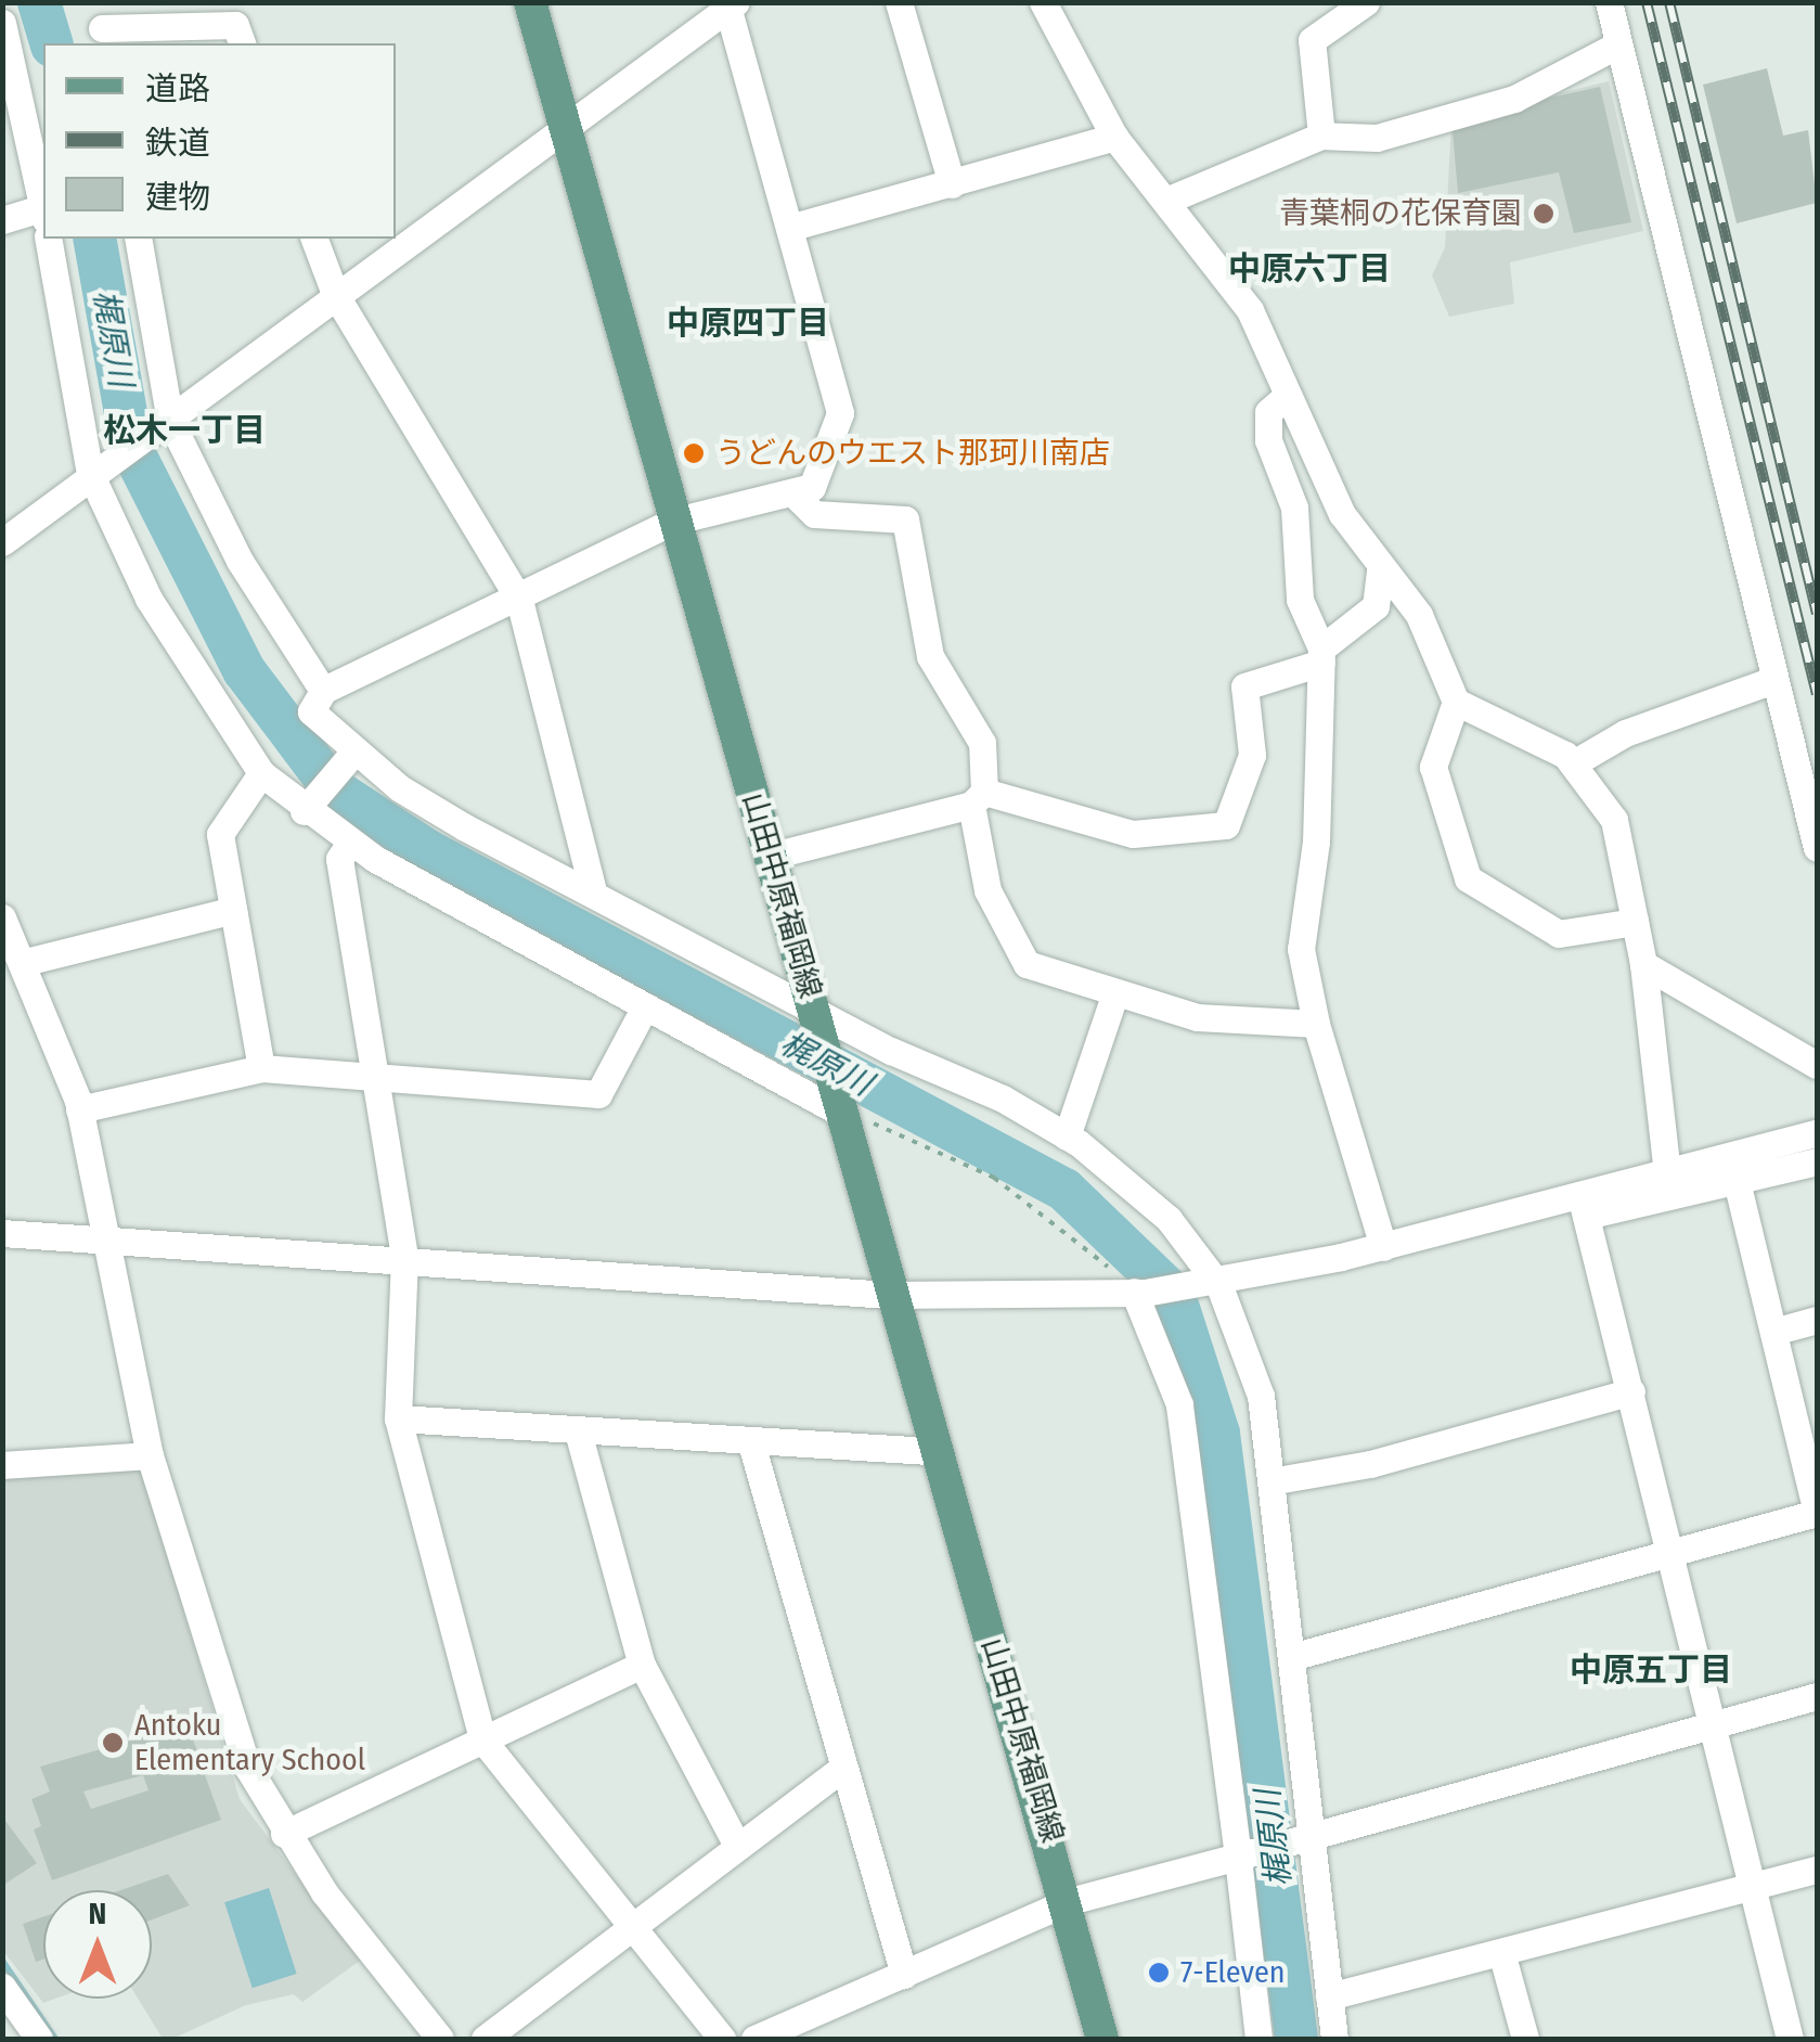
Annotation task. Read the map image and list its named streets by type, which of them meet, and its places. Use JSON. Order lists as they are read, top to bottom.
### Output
{
  "streets": {
    "main road": ["山田中原福岡線"]
  },
  "districts": [
    "中原六丁目",
    "中原四丁目",
    "松木一丁目",
    "中原五丁目"
  ],
  "water": ["梶原川"],
  "places": [
    "青葉桐の花保育園",
    "うどんのウエスト那珂川南店",
    "Antoku Elementary School",
    "7-Eleven"
  ],
  "legend": ["道路", "鉄道", "建物"],
  "north": "top"
}
